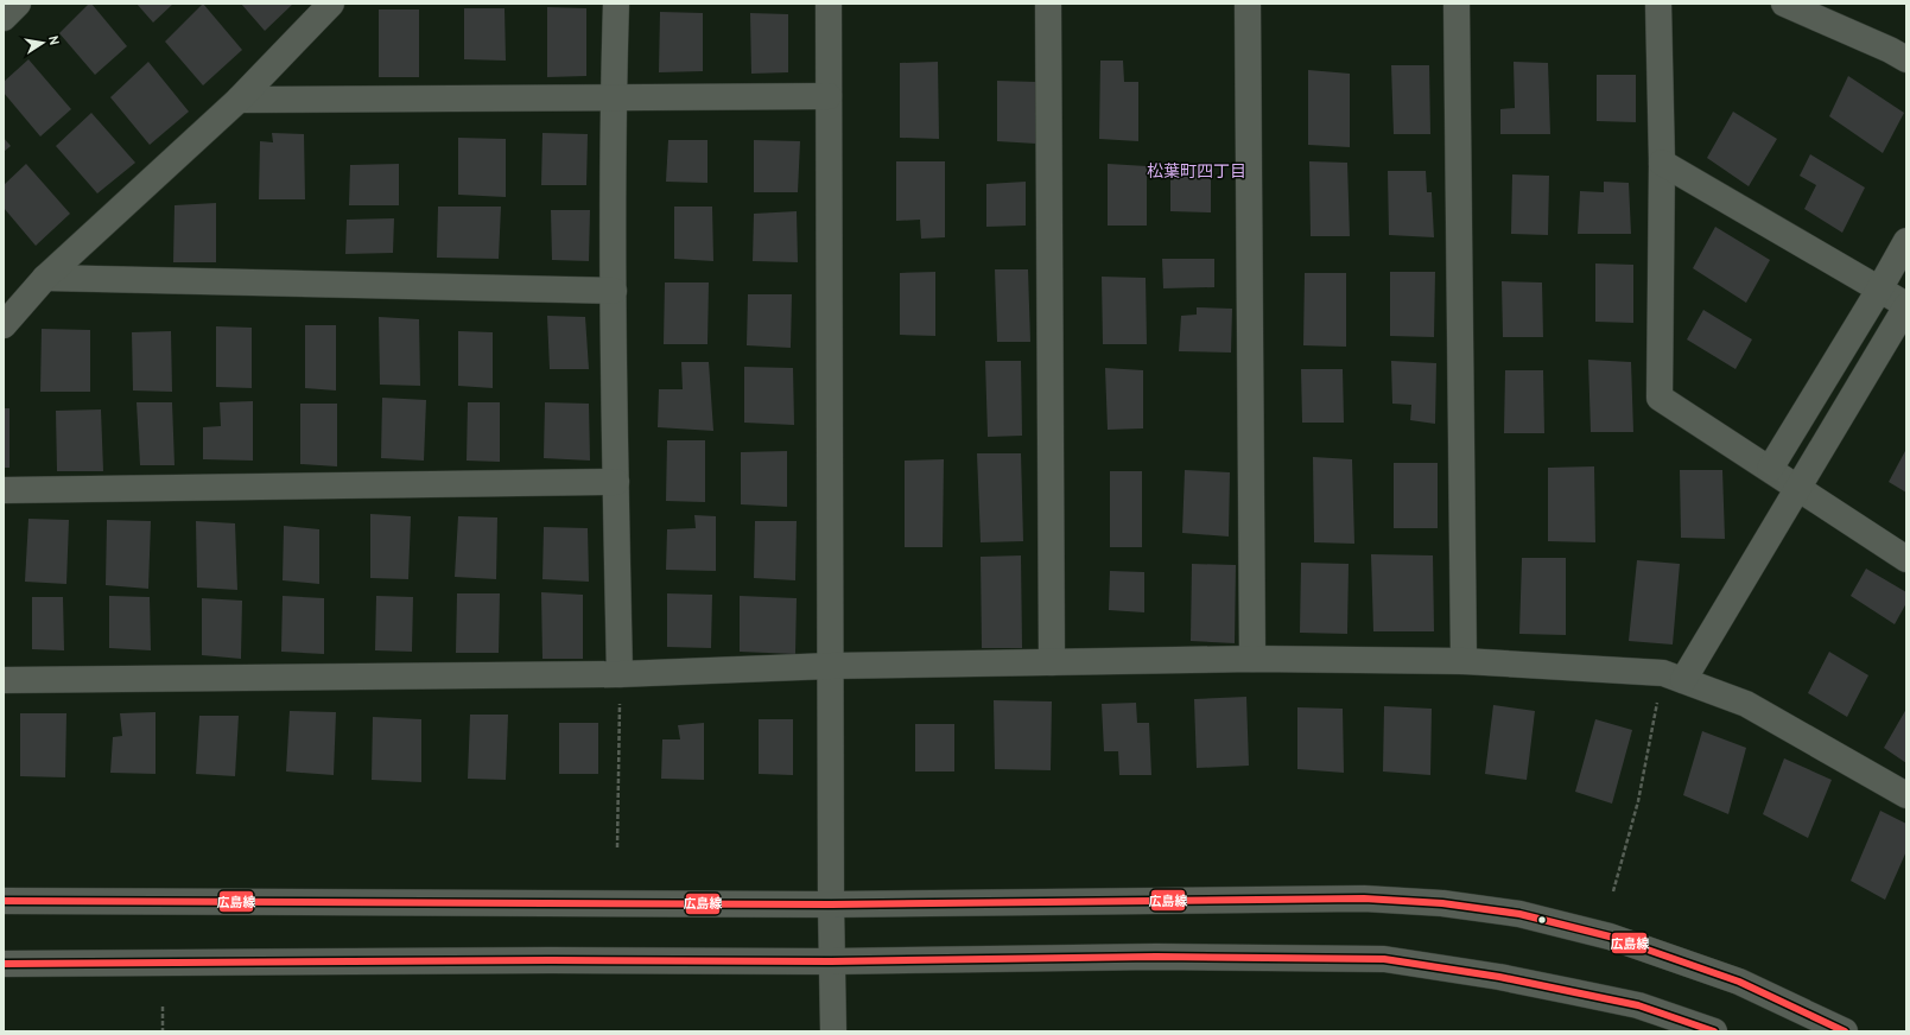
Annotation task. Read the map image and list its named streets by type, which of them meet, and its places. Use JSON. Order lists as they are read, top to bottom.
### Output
{
  "districts": ["松葉町四丁目"],
  "lines": ["transit line 広島線"],
  "north": "right"
}
